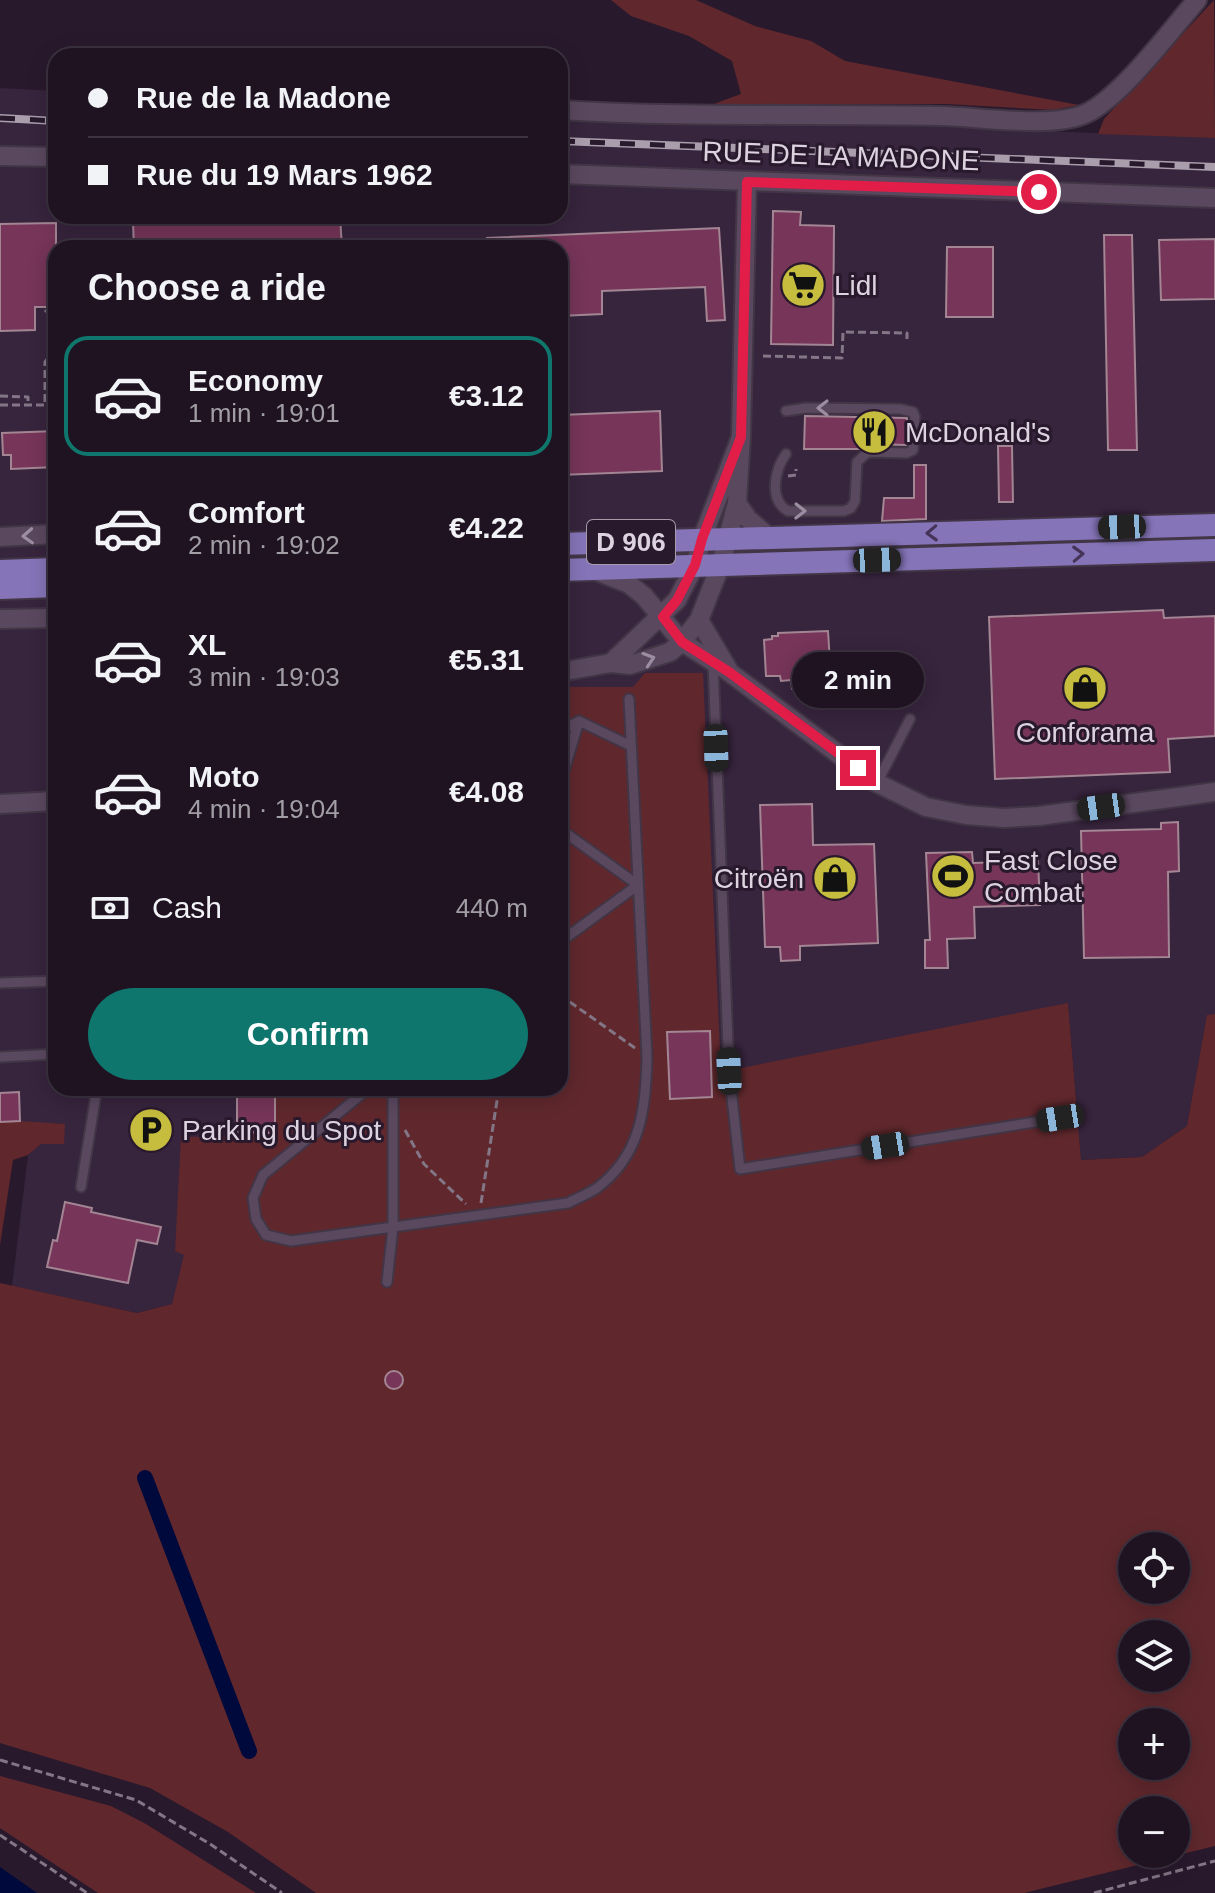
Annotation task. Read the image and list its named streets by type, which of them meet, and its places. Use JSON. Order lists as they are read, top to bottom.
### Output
{
  "streets": {
    "main road": ["D 906"],
    "street": ["RUE DE LA MADONE"]
  },
  "places": {
    "supermarket": ["Lidl"],
    "restaurant": ["McDonald's"],
    "shop": ["Conforama", "Citroën"],
    "sports": ["Fast Close Combat"],
    "parking": ["Parking du Spot"]
  },
  "page": {
    "banner": ["Rue de la Madone", "Rue du 19 Mars 1962"],
    "heading": "Choose a ride",
    "list": [
      {
        "name": "Economy",
        "note": "1 min · 19:01",
        "value": "€3.12"
      },
      {
        "name": "Comfort",
        "note": "2 min · 19:02",
        "value": "€4.22"
      },
      {
        "name": "XL",
        "note": "3 min · 19:03",
        "value": "€5.31"
      },
      {
        "name": "Moto",
        "note": "4 min · 19:04",
        "value": "€4.08"
      }
    ],
    "bubble": "2 min",
    "pay": ["Cash", "440 m"],
    "buttons": "Confirm",
    "map_buttons": ["+", "−"]
  }
}
